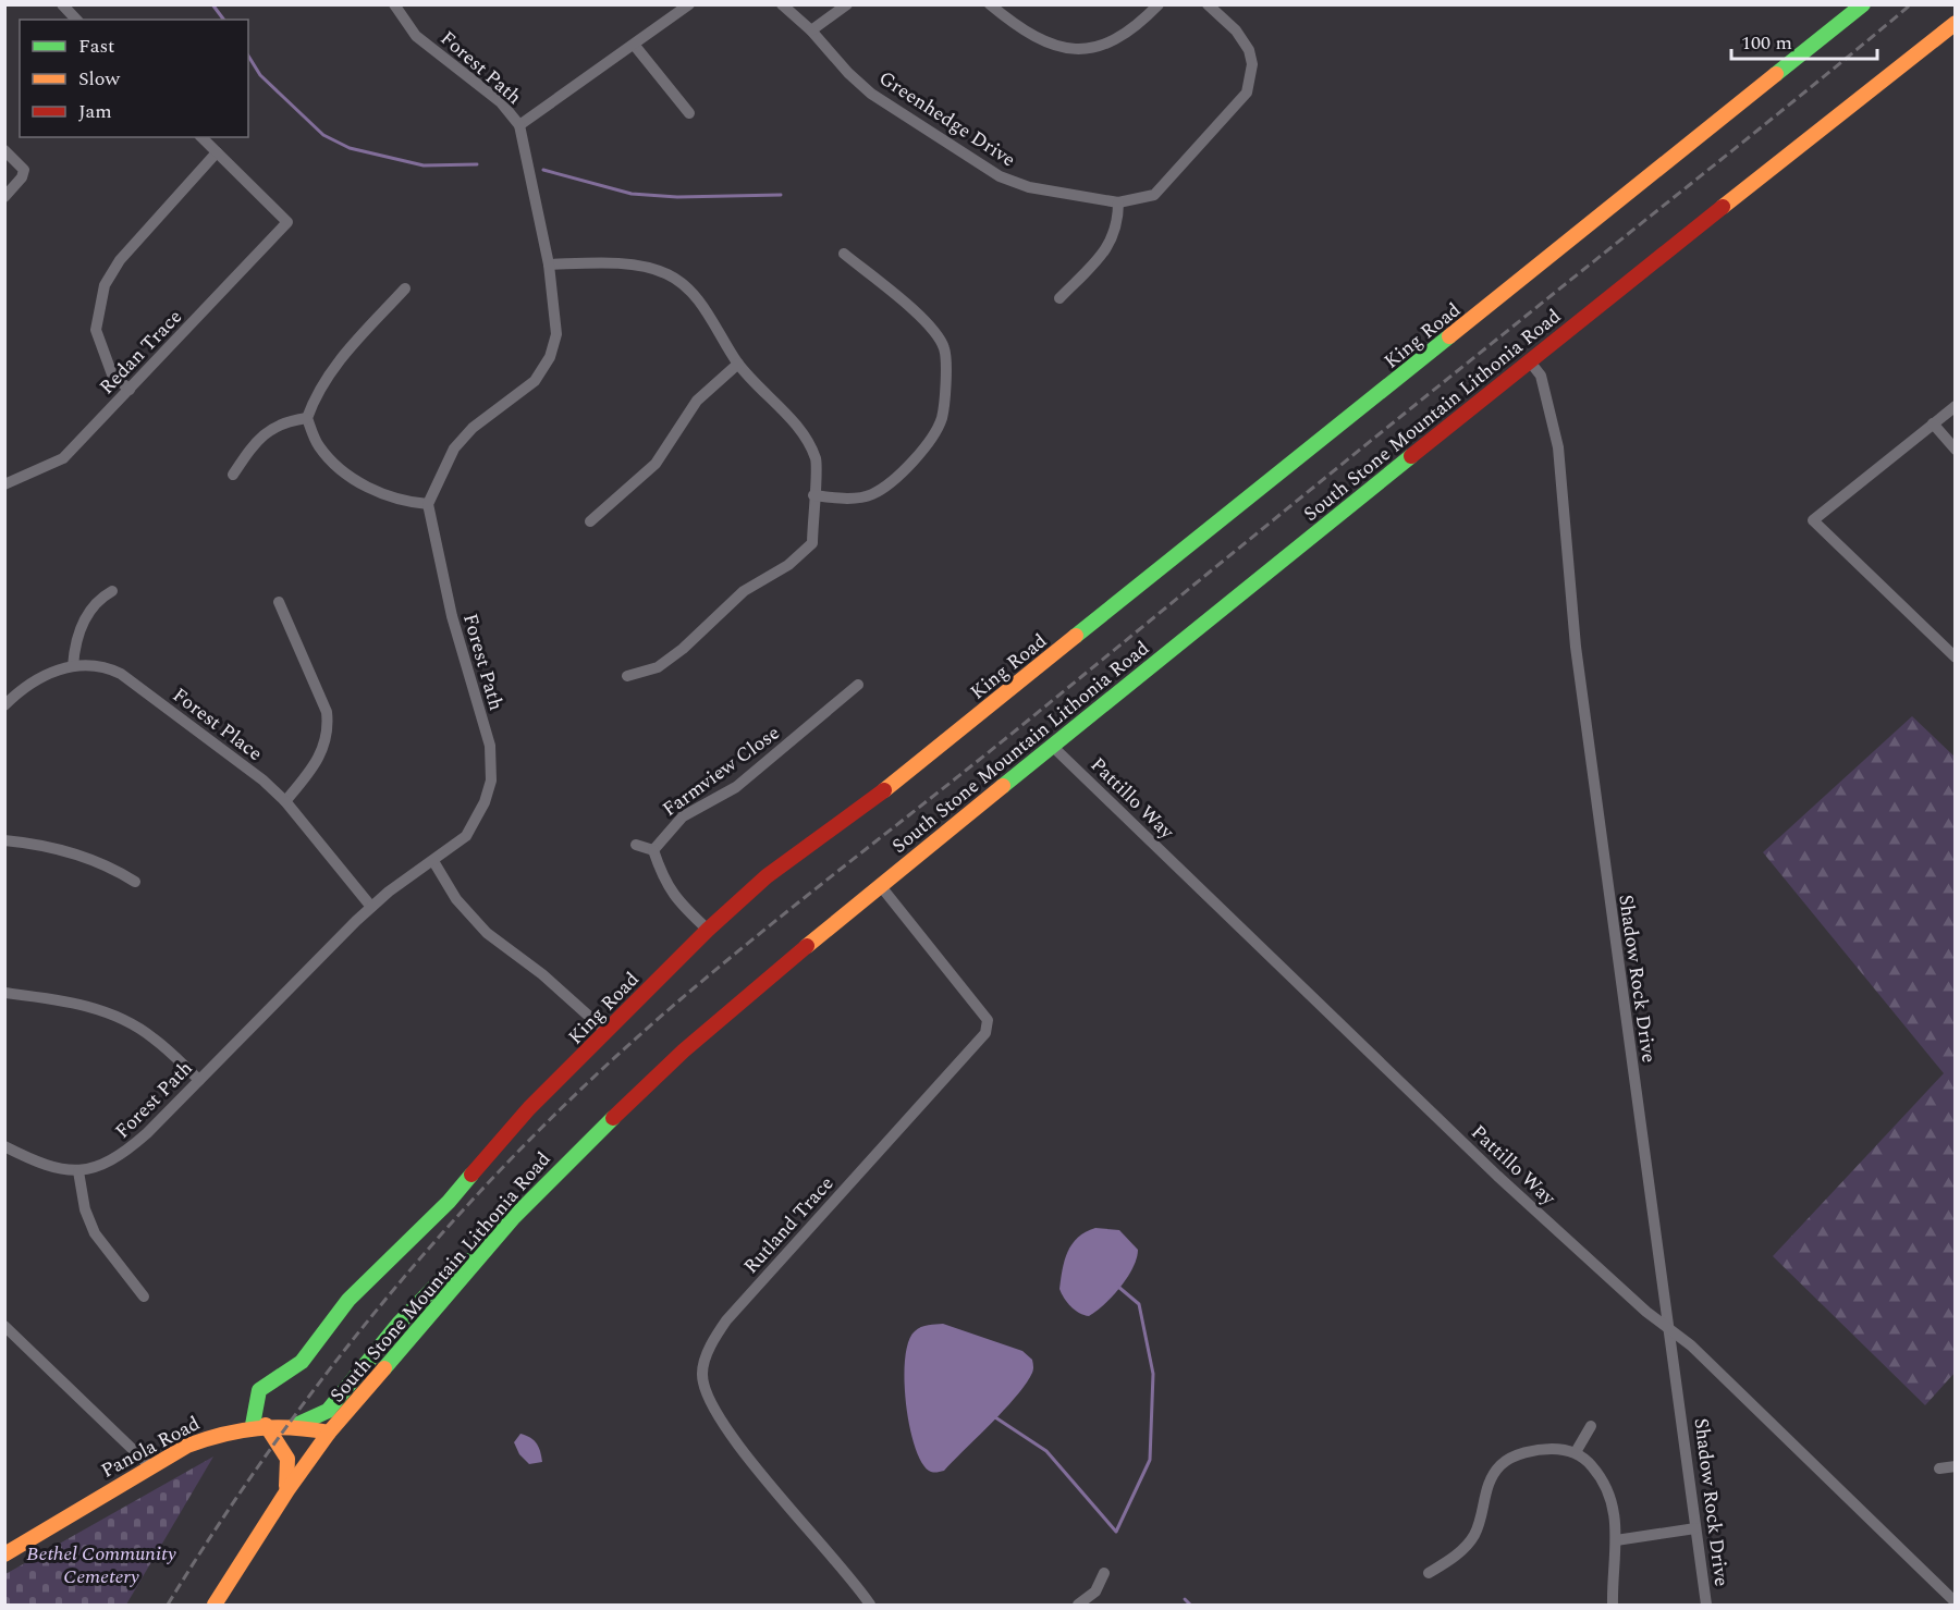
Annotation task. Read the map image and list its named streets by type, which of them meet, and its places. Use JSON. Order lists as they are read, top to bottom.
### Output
{
  "streets": {
    "main road": ["King Road", "South Stone Mountain Lithonia Road", "Panola Road"],
    "street": [
      "Forest Path",
      "Greenhedge Drive",
      "Redan Trace",
      "Forest Place",
      "Farmview Close",
      "Pattillo Way",
      "Shadow Rock Drive",
      "Rutland Trace"
    ]
  },
  "crossings": [
    ["Forest Path", "Forest Place"],
    ["King Road", "Panola Road"],
    ["South Stone Mountain Lithonia Road", "Pattillo Way"],
    ["South Stone Mountain Lithonia Road", "Shadow Rock Drive"],
    ["South Stone Mountain Lithonia Road", "Rutland Trace"],
    ["South Stone Mountain Lithonia Road", "Panola Road"],
    ["Pattillo Way", "Shadow Rock Drive"]
  ],
  "parks": ["Bethel Community Cemetery"],
  "legend": ["Fast", "Slow", "Jam"],
  "scale_bar": "100 m"
}
